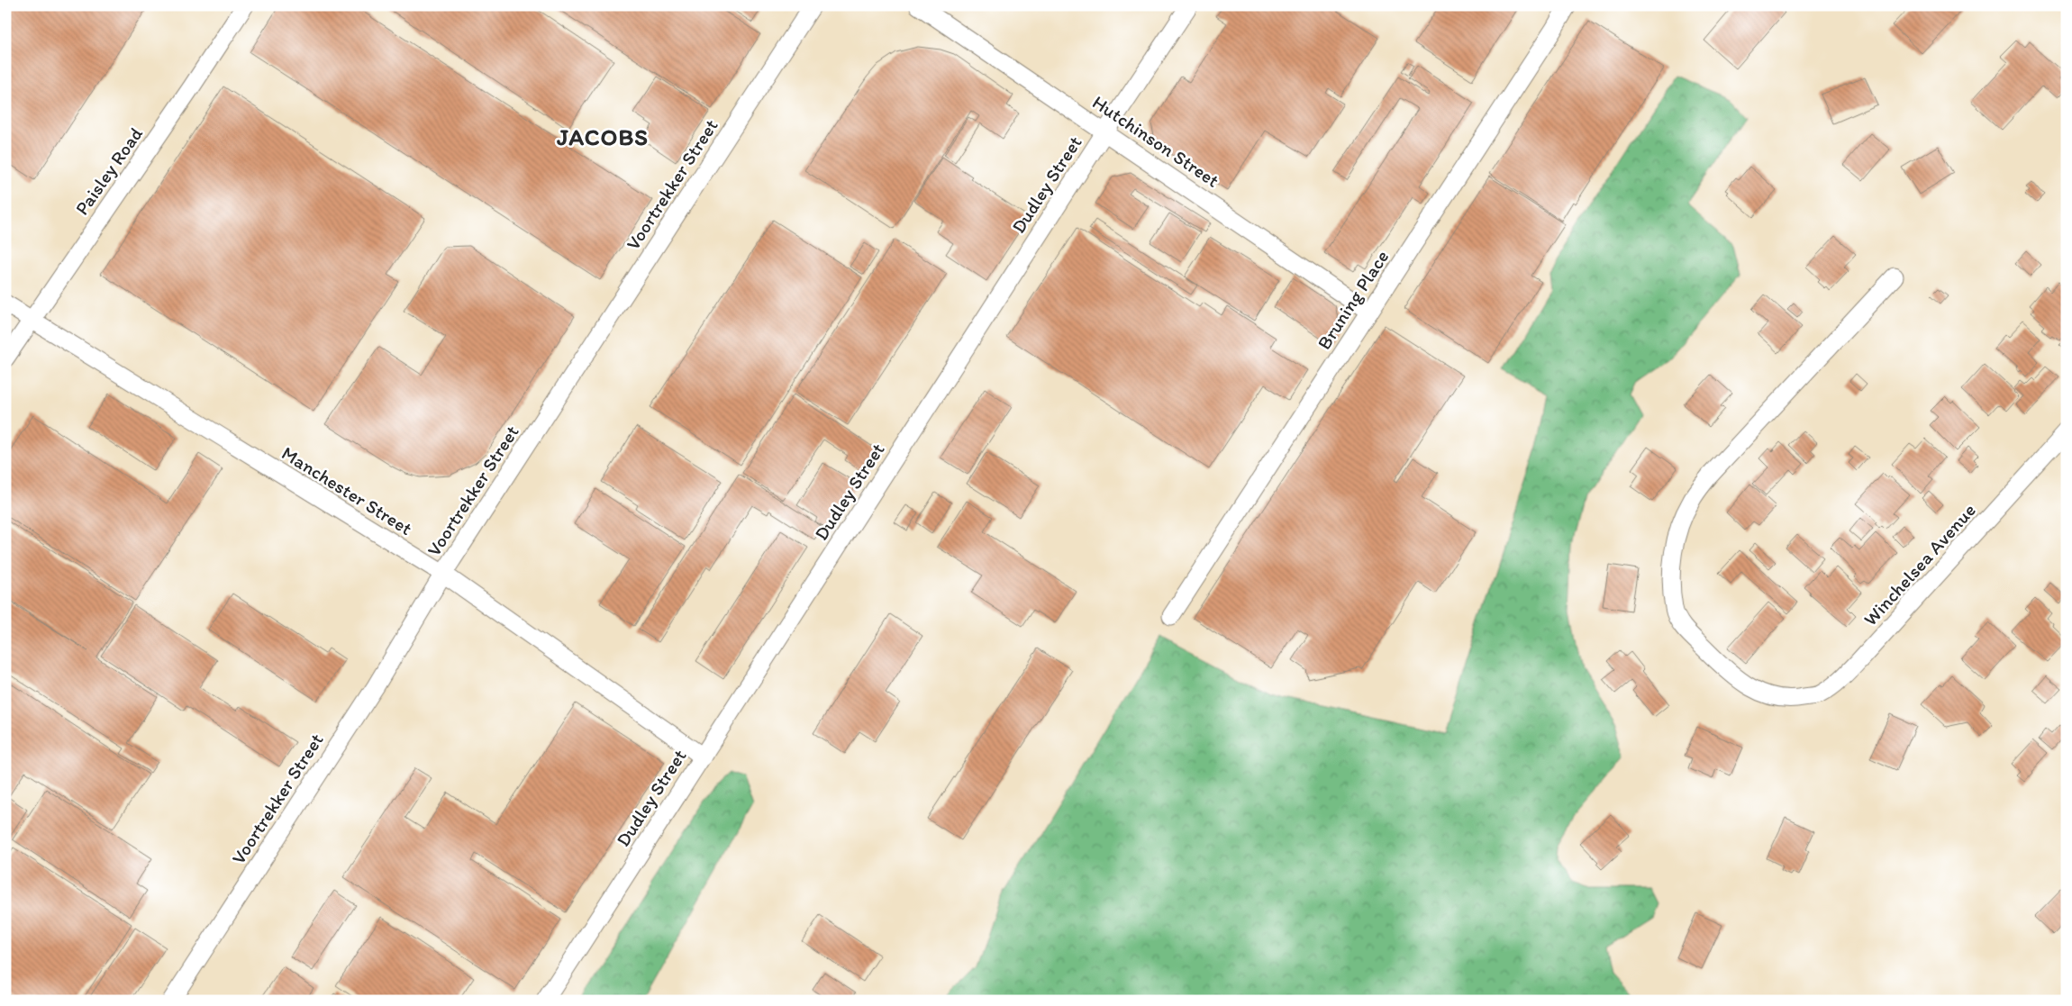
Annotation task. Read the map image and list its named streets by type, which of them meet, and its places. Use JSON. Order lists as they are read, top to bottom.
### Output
{
  "streets": {
    "street": [
      "Hutchinson Street",
      "Paisley Road",
      "Voortrekker Street",
      "Dudley Street",
      "Bruning Place",
      "Manchester Street",
      "Winchelsea Avenue"
    ]
  },
  "crossings": [
    ["Hutchinson Street", "Dudley Street"],
    ["Hutchinson Street", "Bruning Place"],
    ["Paisley Road", "Manchester Street"],
    ["Voortrekker Street", "Manchester Street"],
    ["Dudley Street", "Manchester Street"]
  ],
  "districts": ["JACOBS"]
}
